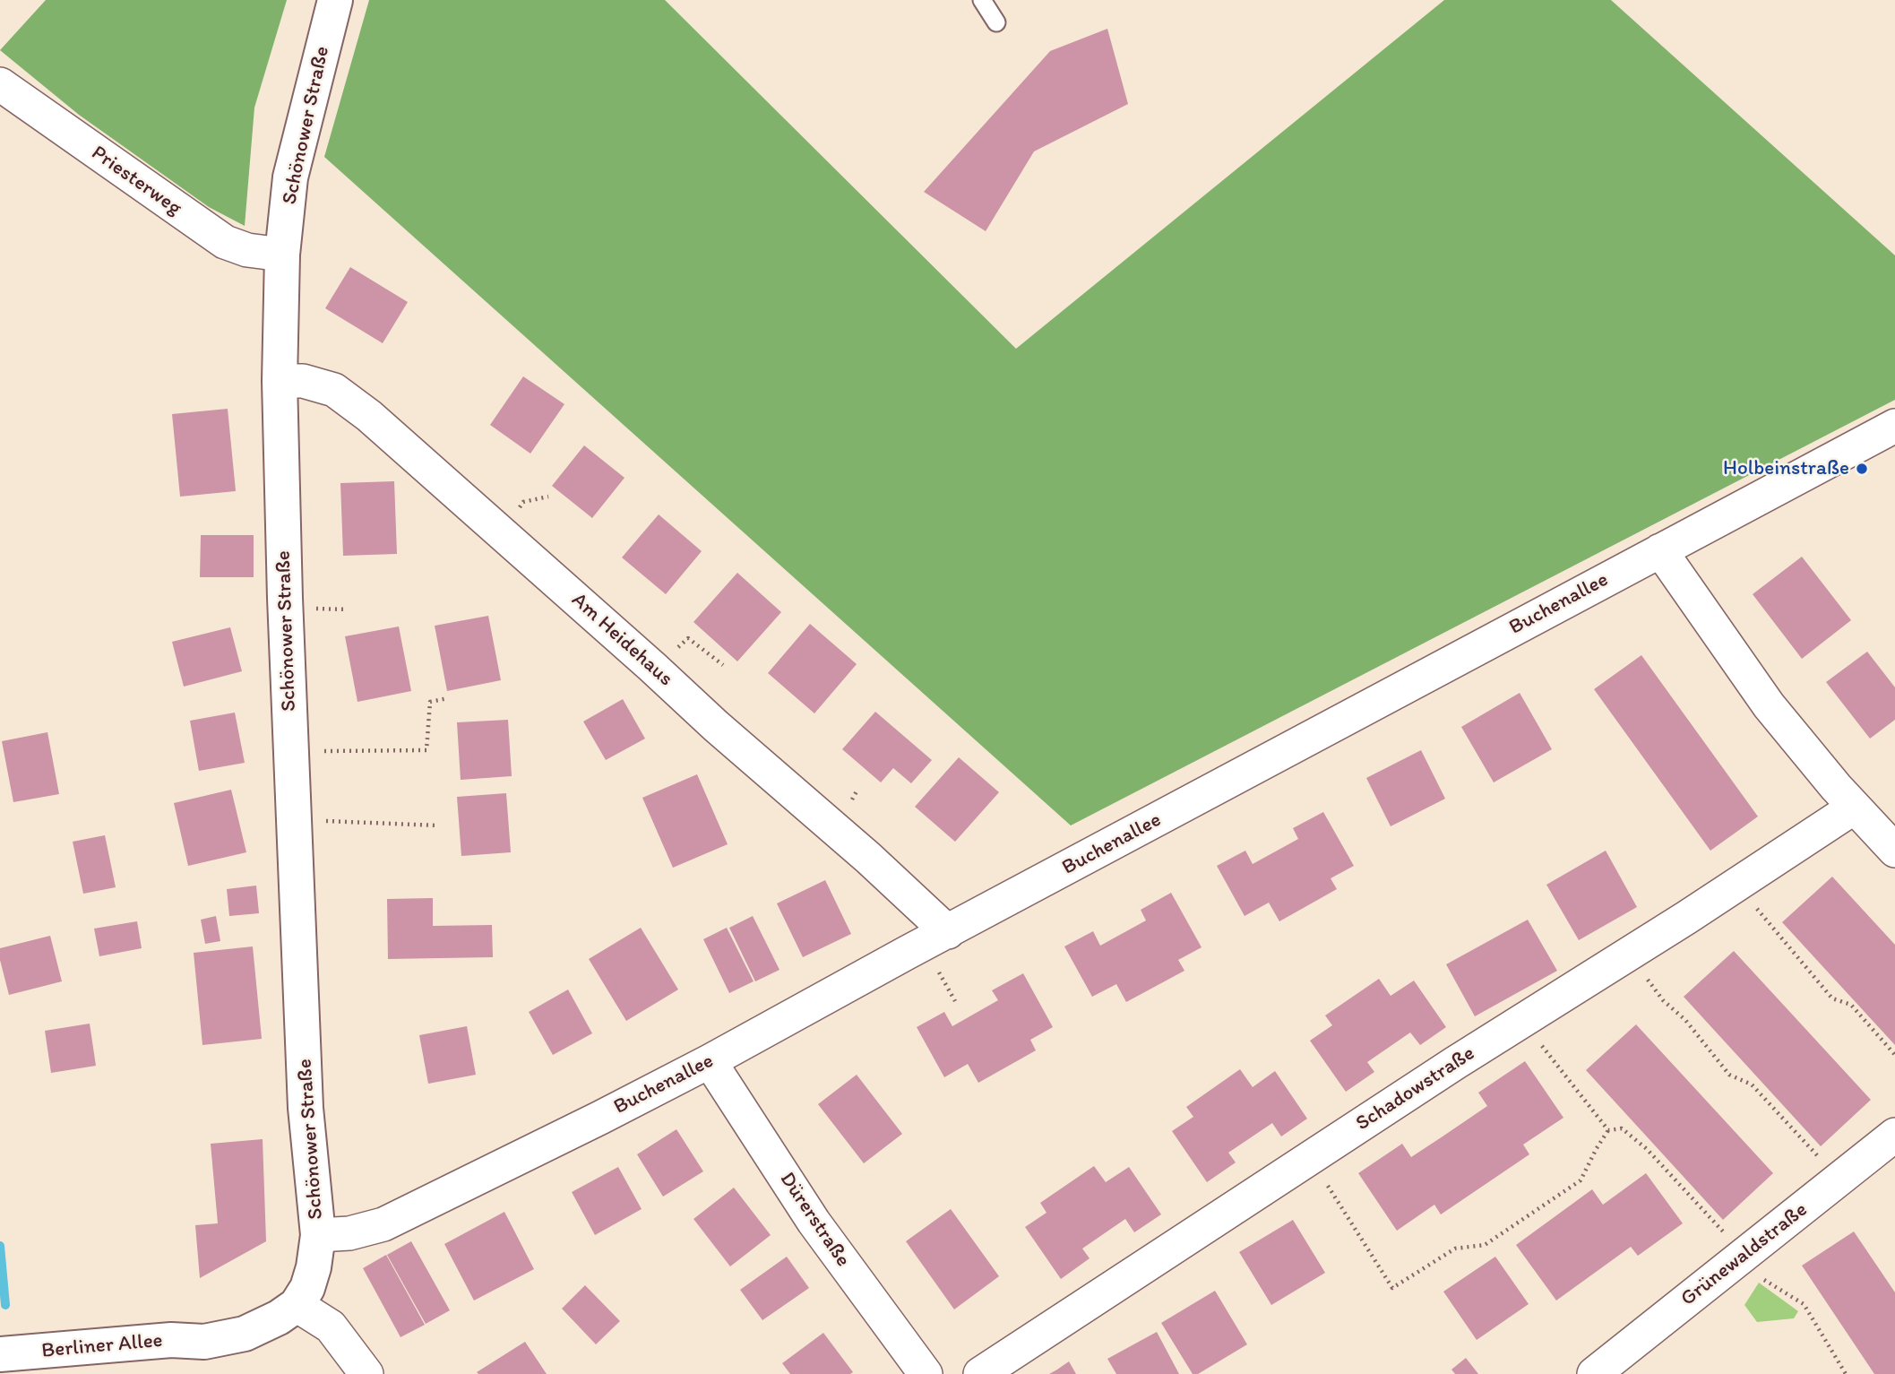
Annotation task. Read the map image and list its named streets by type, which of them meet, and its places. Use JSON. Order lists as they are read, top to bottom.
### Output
{
  "streets": {
    "street": [
      "Schönower Straße",
      "Priesterweg",
      "Buchenallee",
      "Am Heidehaus",
      "Schadowstraße",
      "Dürerstraße",
      "Grünewaldstraße",
      "Berliner Allee"
    ]
  },
  "crossings": [
    ["Schönower Straße", "Priesterweg"],
    ["Schönower Straße", "Buchenallee"],
    ["Schönower Straße", "Am Heidehaus"],
    ["Buchenallee", "Am Heidehaus"],
    ["Buchenallee", "Dürerstraße"]
  ],
  "places": ["Holbeinstraße"]
}
